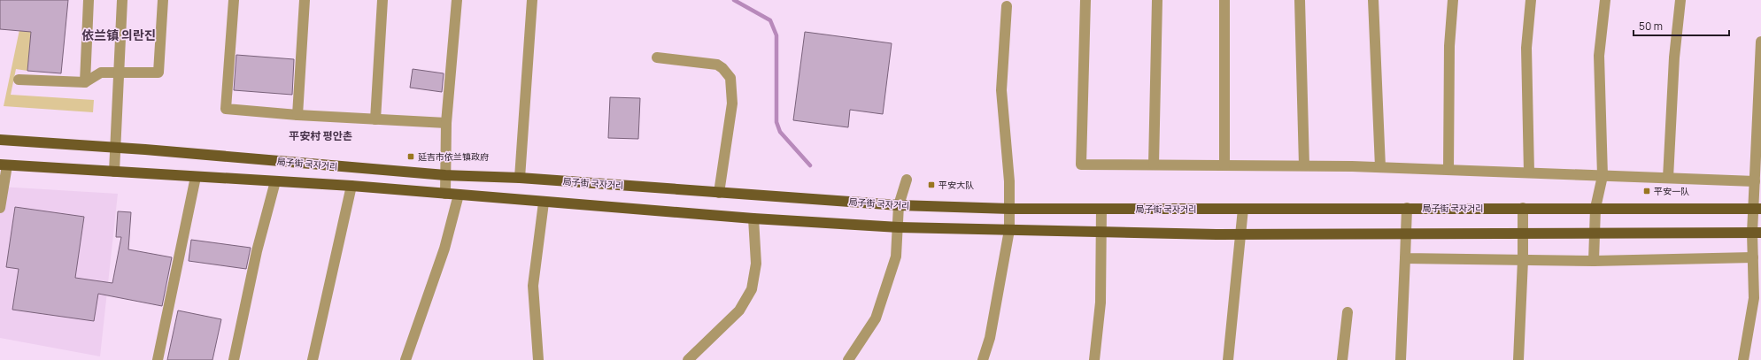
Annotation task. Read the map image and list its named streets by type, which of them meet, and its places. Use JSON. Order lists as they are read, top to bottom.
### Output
{
  "streets": {
    "main road": ["局子街 국자거리"]
  },
  "districts": ["依兰镇 의란진", "平安村 평안촌"],
  "places": {
    "transit": ["延吉市依兰镇政府", "平安大队", "平安一队"]
  },
  "scale_bar": "50 m"
}
